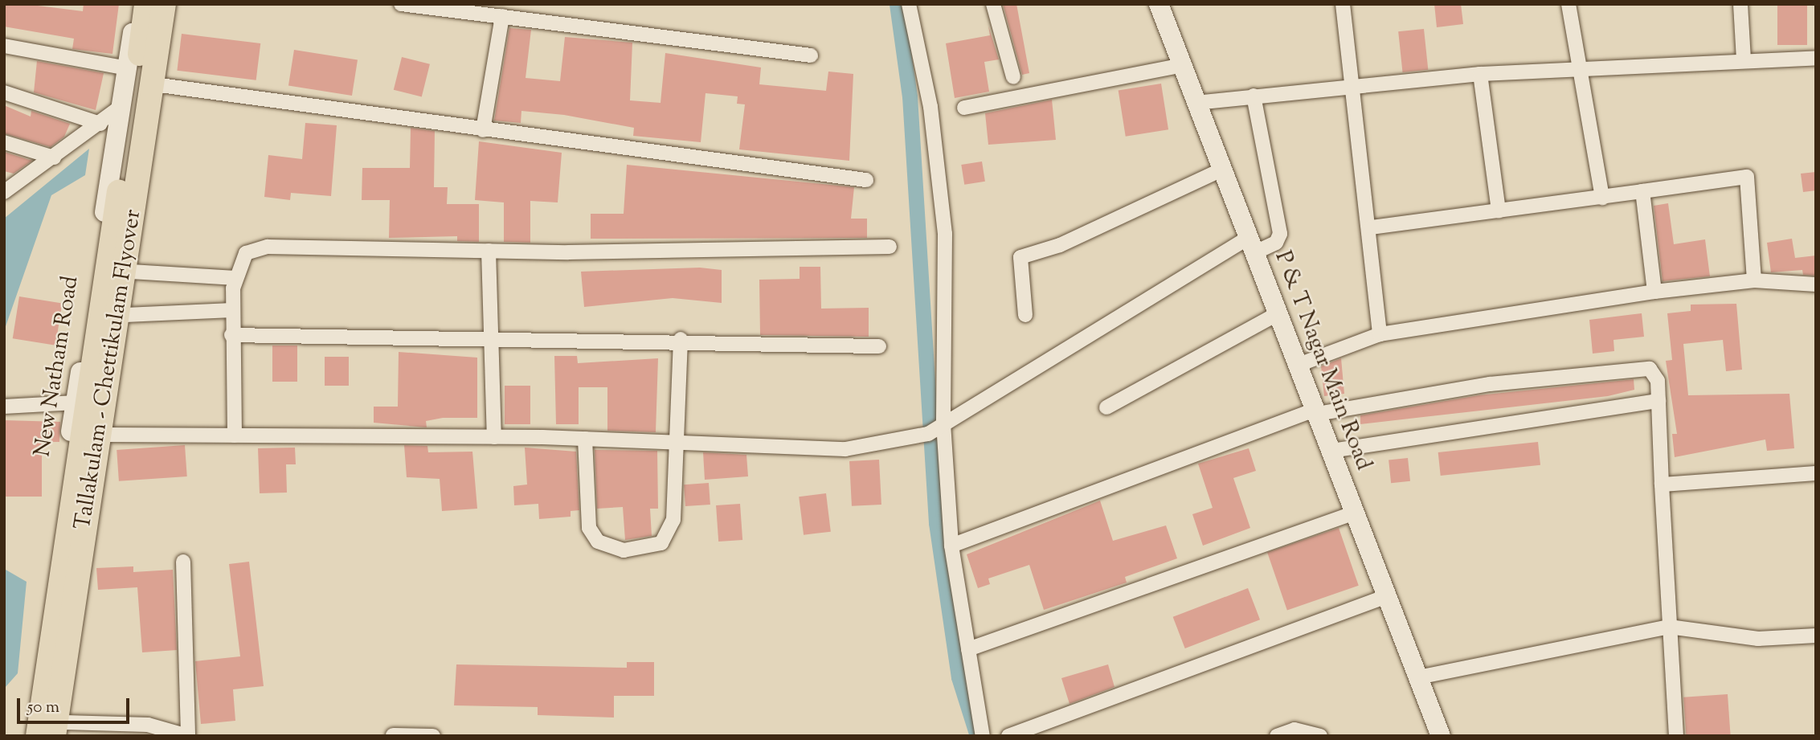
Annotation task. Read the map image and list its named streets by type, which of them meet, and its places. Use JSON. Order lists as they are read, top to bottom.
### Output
{
  "streets": {
    "highway": ["Tallakulam - Chettikulam Flyover"],
    "main road": ["P & T Nagar Main Road", "New Natham Road"]
  },
  "scale_bar": "50 m"
}
